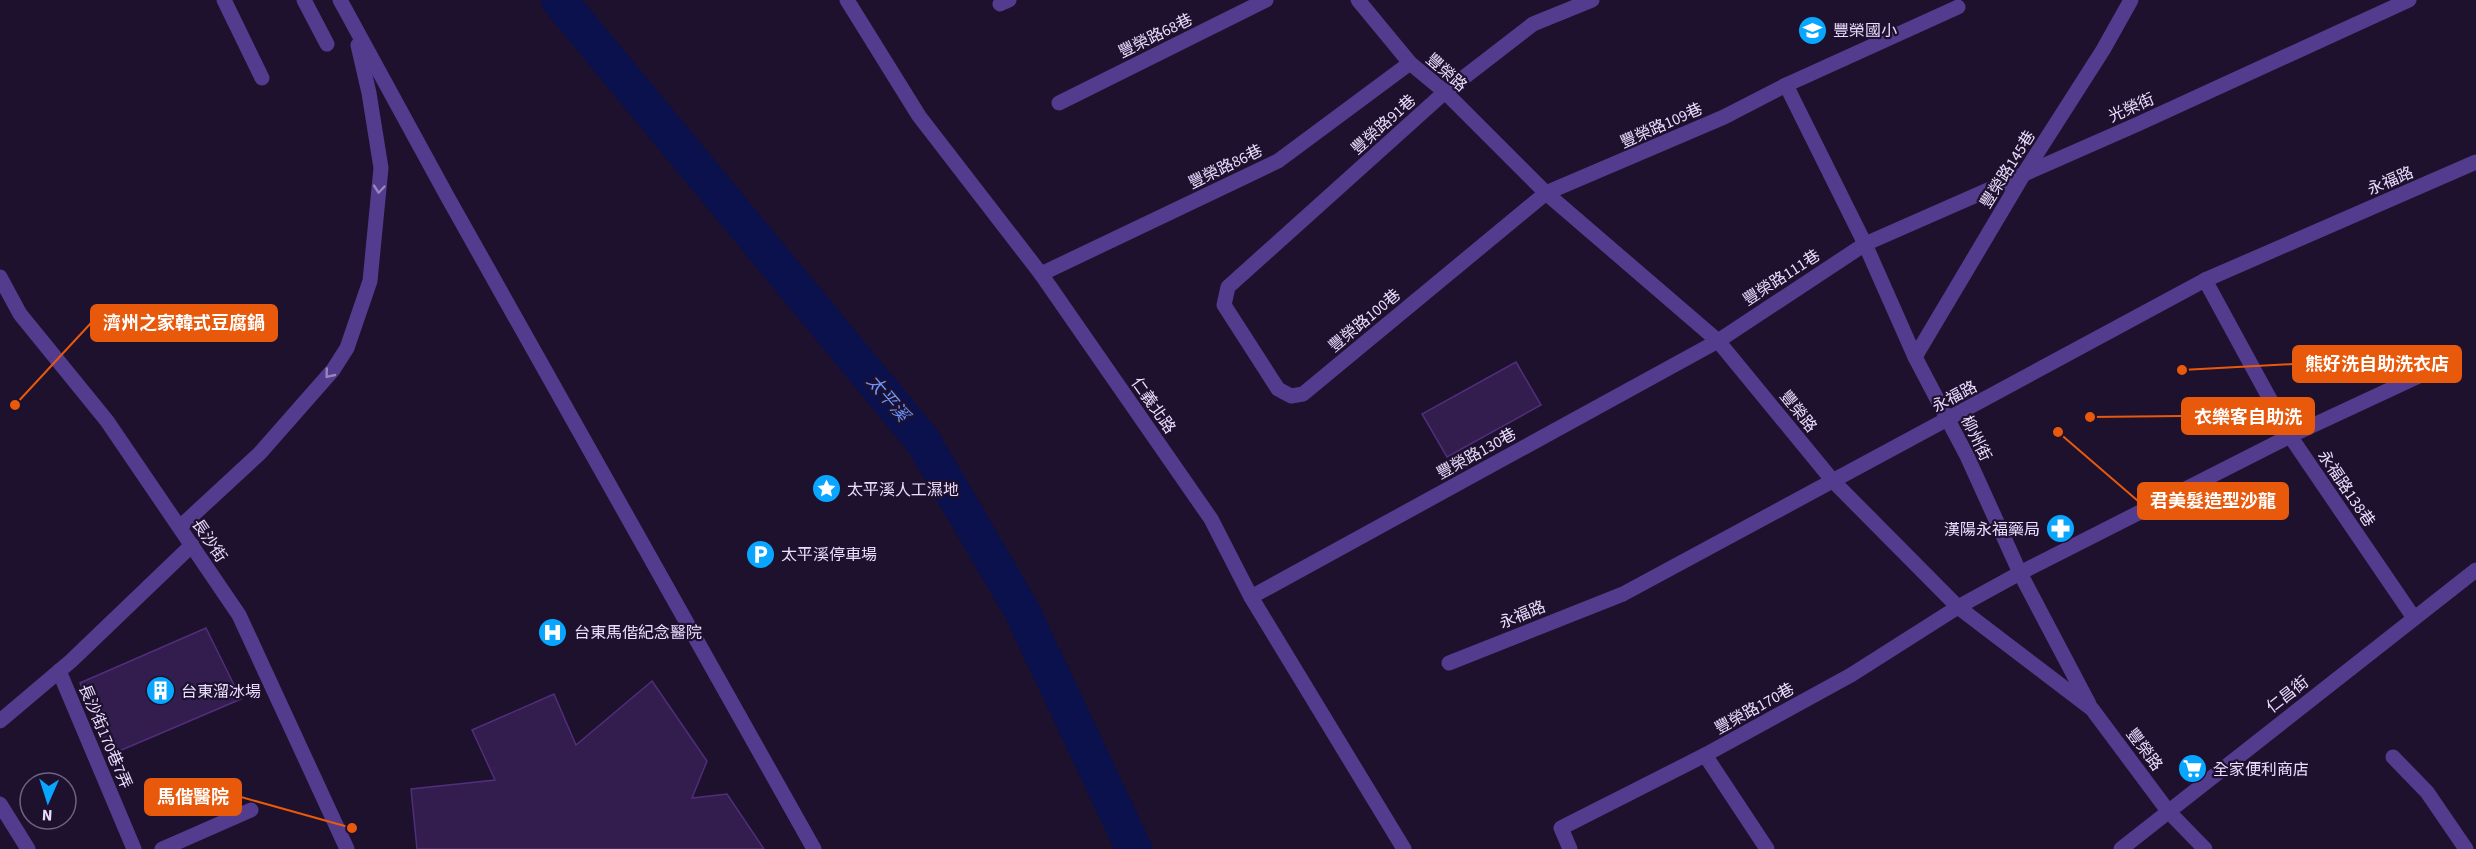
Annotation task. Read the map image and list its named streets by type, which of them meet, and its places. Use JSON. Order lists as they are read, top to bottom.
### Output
{
  "streets": {
    "street": [
      "豐榮路68巷",
      "豐榮路",
      "光榮街",
      "豐榮路91巷",
      "豐榮路109巷",
      "豐榮路86巷",
      "豐榮路145巷",
      "永福路",
      "豐榮路111巷",
      "豐榮路100巷",
      "仁義北路",
      "柳州街",
      "豐榮路130巷",
      "永福路138巷",
      "長沙街",
      "仁昌街",
      "豐榮路170巷",
      "長沙街170巷7弄"
    ]
  },
  "crossings": [
    ["豐榮路", "豐榮路91巷"],
    ["豐榮路", "豐榮路109巷"],
    ["豐榮路", "豐榮路86巷"],
    ["豐榮路", "永福路"],
    ["豐榮路", "豐榮路111巷"],
    ["豐榮路", "豐榮路100巷"],
    ["豐榮路", "柳州街"],
    ["豐榮路", "豐榮路130巷"],
    ["豐榮路", "仁昌街"],
    ["豐榮路", "豐榮路170巷"],
    ["光榮街", "豐榮路145巷"],
    ["光榮街", "豐榮路111巷"],
    ["光榮街", "柳州街"],
    ["豐榮路91巷", "豐榮路100巷"],
    ["豐榮路109巷", "豐榮路100巷"],
    ["豐榮路109巷", "柳州街"],
    ["豐榮路86巷", "仁義北路"],
    ["豐榮路145巷", "柳州街"],
    ["永福路", "柳州街"],
    ["永福路", "永福路138巷"],
    ["豐榮路111巷", "柳州街"],
    ["豐榮路111巷", "豐榮路130巷"],
    ["仁義北路", "豐榮路130巷"],
    ["柳州街", "豐榮路170巷"],
    ["永福路138巷", "仁昌街"],
    ["永福路138巷", "豐榮路170巷"]
  ],
  "water": ["太平溪"],
  "places": {
    "school or university": ["豐榮國小"],
    "other": [
      "熊好洗自助洗衣店",
      "濟州之家韓式豆腐鍋",
      "衣樂客自助洗",
      "君美髮造型沙龍",
      "馬偕醫院"
    ],
    "place": ["太平溪人工濕地"],
    "pharmacy": ["漢陽永福藥局"],
    "parking": ["太平溪停車場"],
    "hospital": ["台東馬偕紀念醫院"],
    "building": ["台東溜冰場"],
    "supermarket": ["全家便利商店"]
  },
  "north": "bottom"
}
